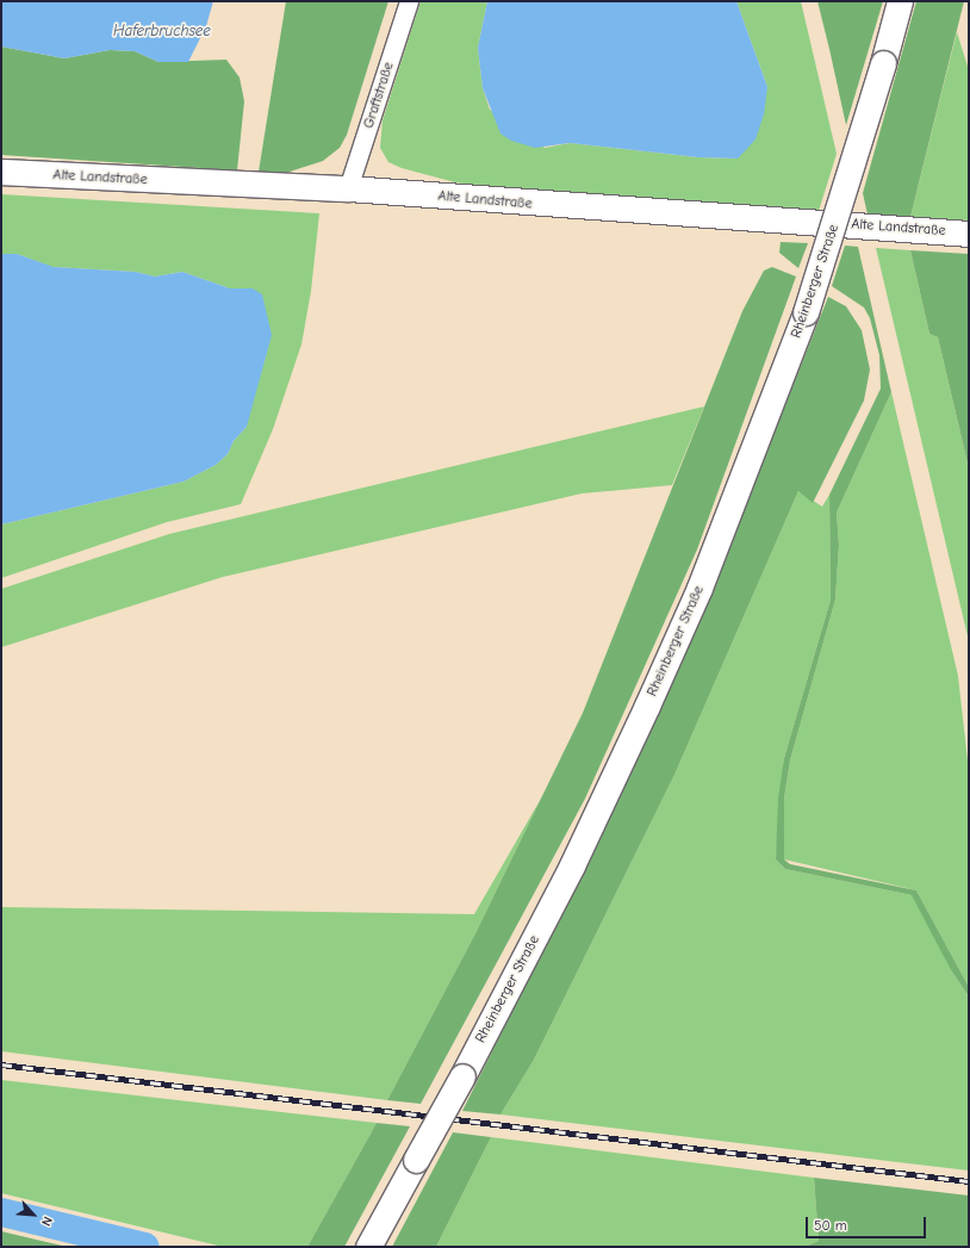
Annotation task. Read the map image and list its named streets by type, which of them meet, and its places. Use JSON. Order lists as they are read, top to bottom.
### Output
{
  "streets": {
    "main road": ["Alte Landstraße", "Rheinberger Straße"],
    "street": ["Graftstraße"]
  },
  "crossings": [
    ["Graftstraße", "Alte Landstraße"]
  ],
  "water": ["Haferbruchsee"],
  "scale_bar": "50 m",
  "north": "bottom right"
}
